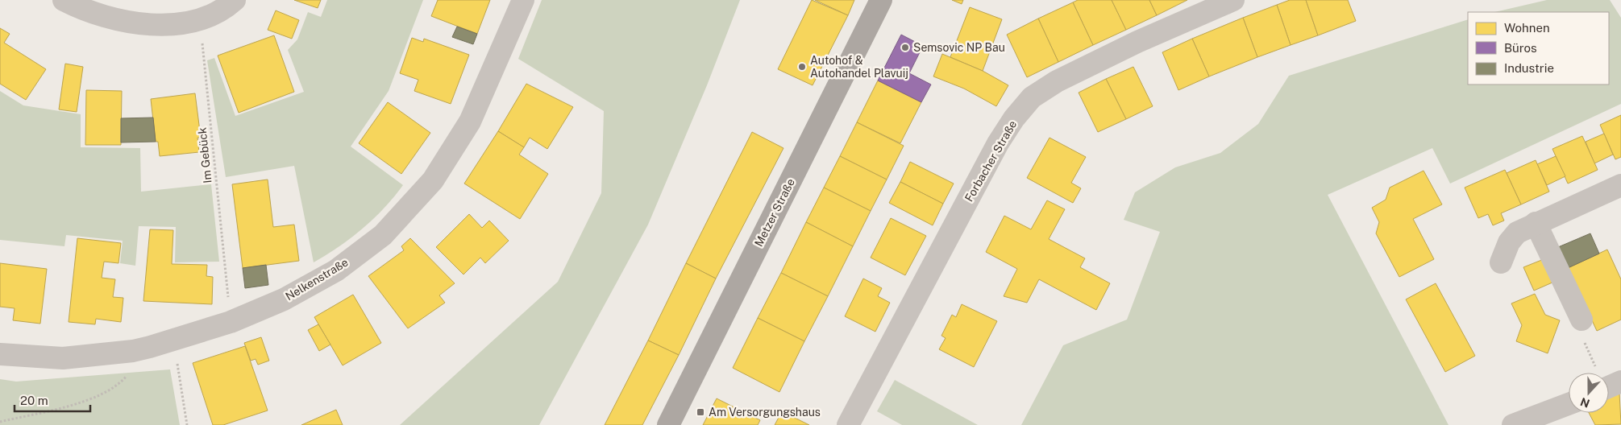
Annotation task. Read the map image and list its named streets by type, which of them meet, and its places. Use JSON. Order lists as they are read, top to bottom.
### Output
{
  "streets": {
    "main road": ["Metzer Straße"],
    "street": ["Forbacher Straße", "Nelkenstraße"],
    "path": ["Im Gebück"]
  },
  "places": {
    "other": ["Semsovic NP Bau", "Autohof & Autohandel Plavuij"],
    "transit": ["Am Versorgungshaus"]
  },
  "legend": ["Wohnen", "Büros", "Industrie"],
  "scale_bar": "20 m",
  "north": "bottom"
}
